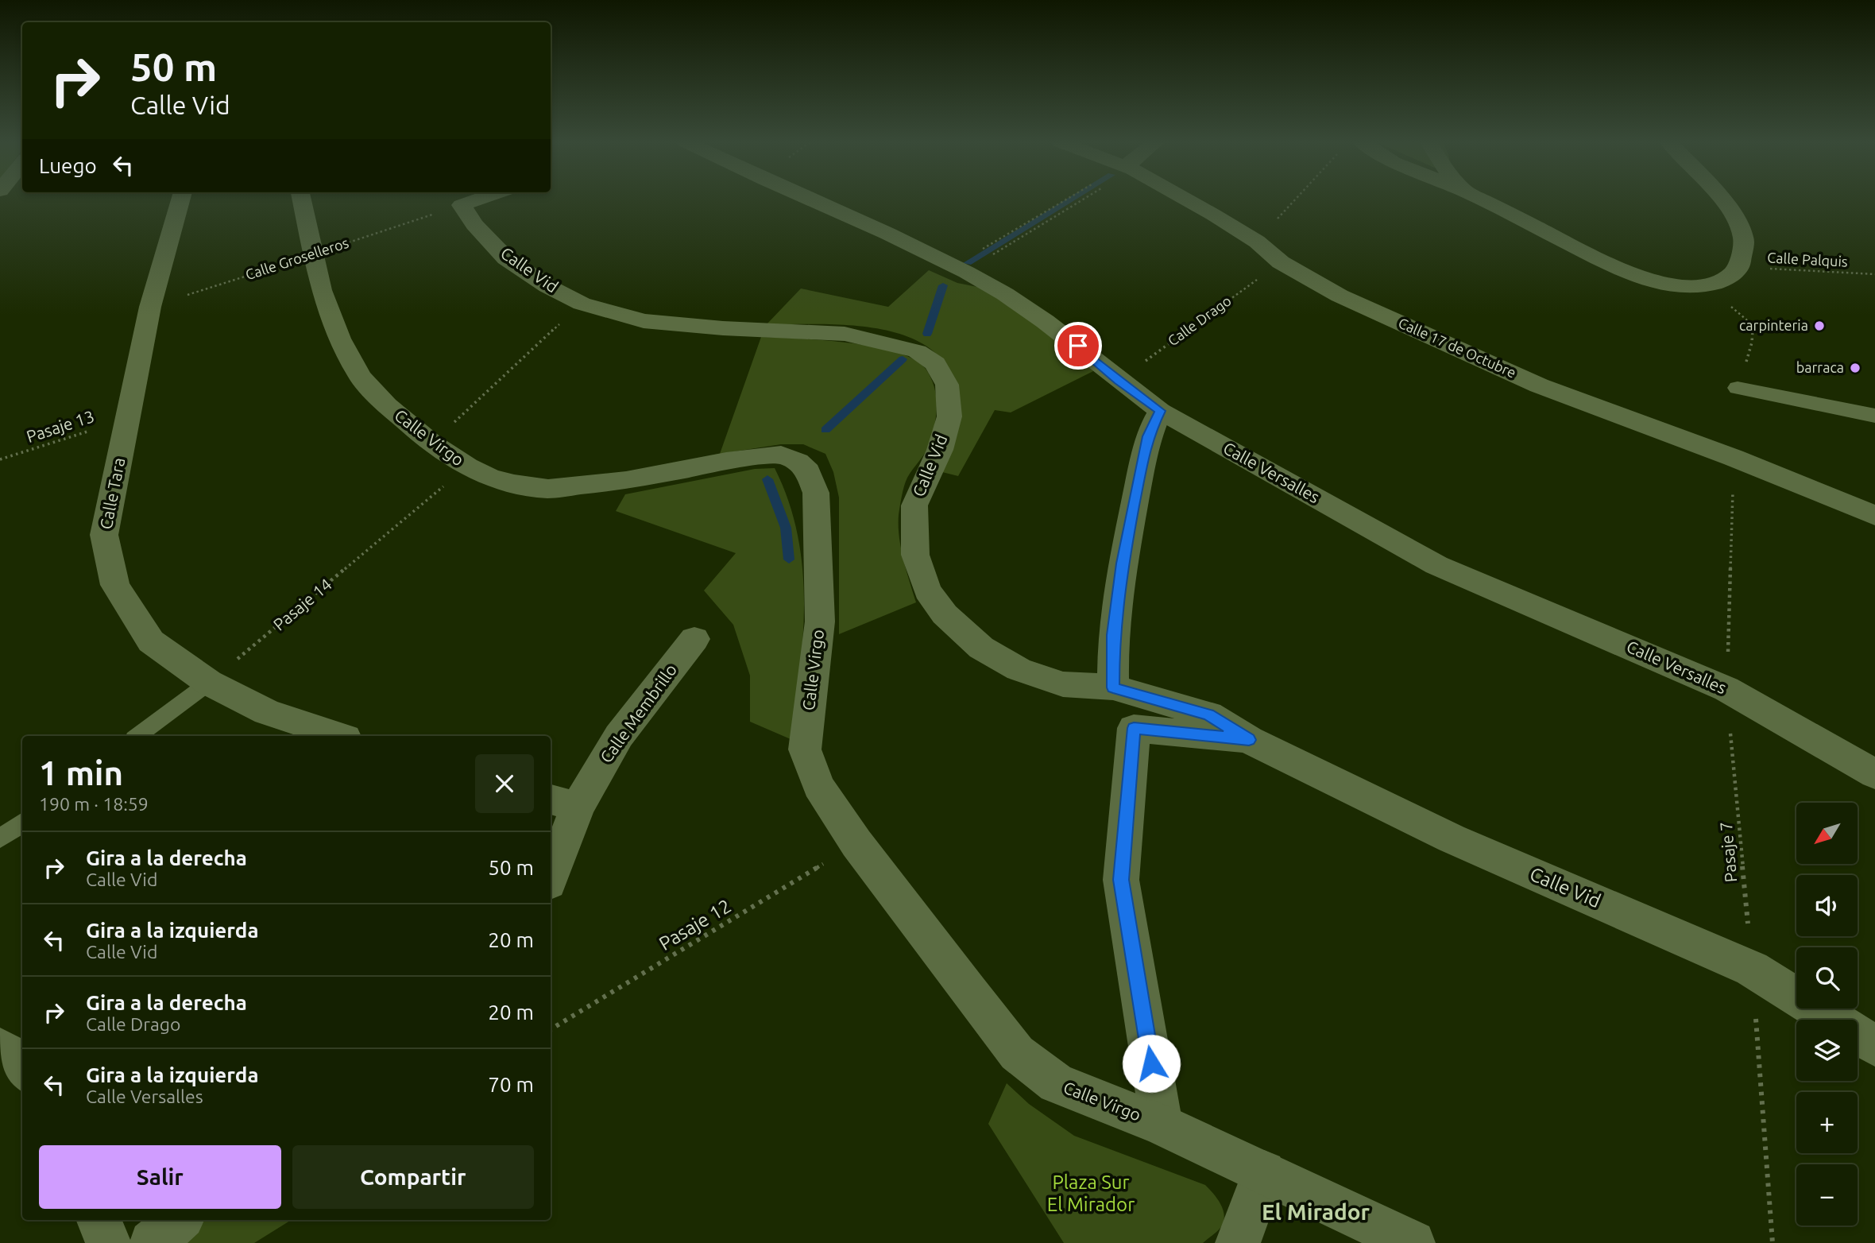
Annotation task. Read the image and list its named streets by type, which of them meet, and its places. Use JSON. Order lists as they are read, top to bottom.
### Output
{
  "streets": {
    "street": [
      "Calle Vid",
      "Calle 17 de Octubre",
      "Calle Virgo",
      "Calle Versalles",
      "Calle Tara",
      "Calle Membrillo"
    ],
    "path": [
      "Calle Groselleros",
      "Calle Palquis",
      "Calle Drago",
      "Pasaje 13",
      "Pasaje 14",
      "Pasaje 7",
      "Pasaje 12"
    ]
  },
  "crossings": [
    ["Calle Groselleros", "Calle Vid"],
    ["Calle Groselleros", "Calle Virgo"],
    ["Calle Groselleros", "Calle Tara"],
    ["Calle Vid", "Calle Virgo"],
    ["Calle Vid", "Pasaje 7"],
    ["Calle Drago", "Calle 17 de Octubre"],
    ["Calle Drago", "Calle Versalles"],
    ["Calle 17 de Octubre", "Pasaje 7"],
    ["Pasaje 13", "Calle Tara"],
    ["Calle Virgo", "Pasaje 14"],
    ["Calle Virgo", "Pasaje 12"],
    ["Calle Versalles", "Pasaje 7"],
    ["Calle Tara", "Pasaje 14"]
  ],
  "districts": ["El Mirador"],
  "parks": ["Plaza Sur El Mirador"],
  "places": ["carpinteria", "barraca"],
  "north": "bottom left",
  "page": {
    "turn": ["50 m", "Calle Vid"],
    "then": "Luego",
    "heading": ["1 min", "190 m · 18:59"],
    "map_buttons": ["+", "−"],
    "list": [
      {
        "name": "Gira a la derecha",
        "note": "Calle Vid",
        "value": "50 m"
      },
      {
        "name": "Gira a la izquierda",
        "note": "Calle Vid",
        "value": "20 m"
      },
      {
        "name": "Gira a la derecha",
        "note": "Calle Drago",
        "value": "20 m"
      },
      {
        "name": "Gira a la izquierda",
        "note": "Calle Versalles",
        "value": "70 m"
      }
    ],
    "buttons": ["Salir", "Compartir"]
  }
}
